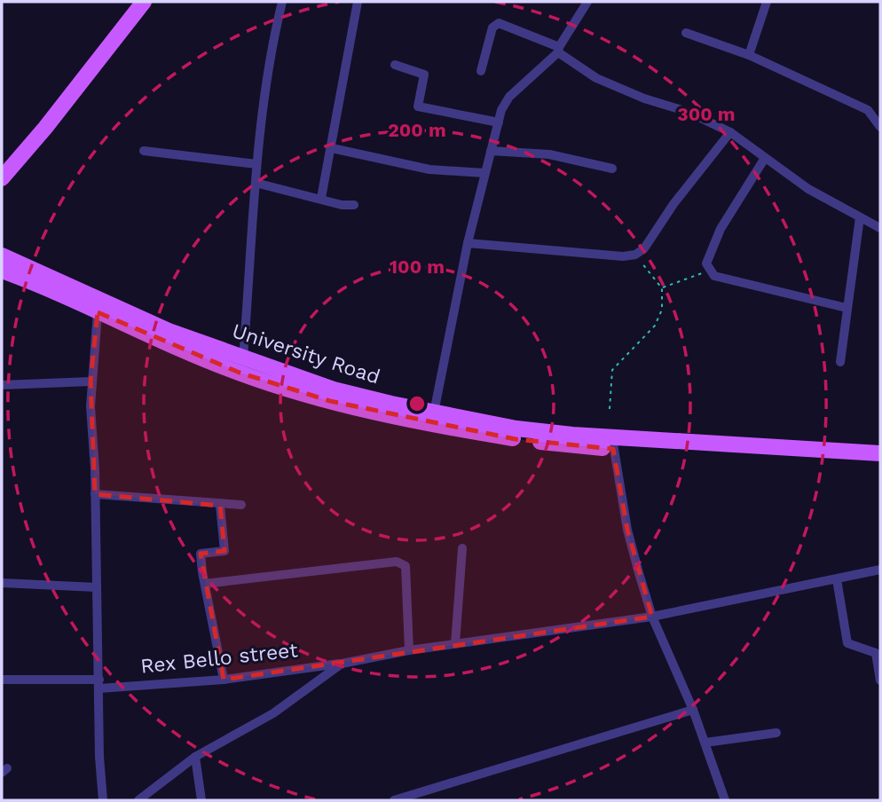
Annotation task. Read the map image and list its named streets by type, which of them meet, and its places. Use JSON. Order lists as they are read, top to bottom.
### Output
{
  "streets": {
    "main road": ["University Road"],
    "street": ["Rex Bello street"]
  },
  "rings": ["300 m", "200 m", "100 m"]
}
